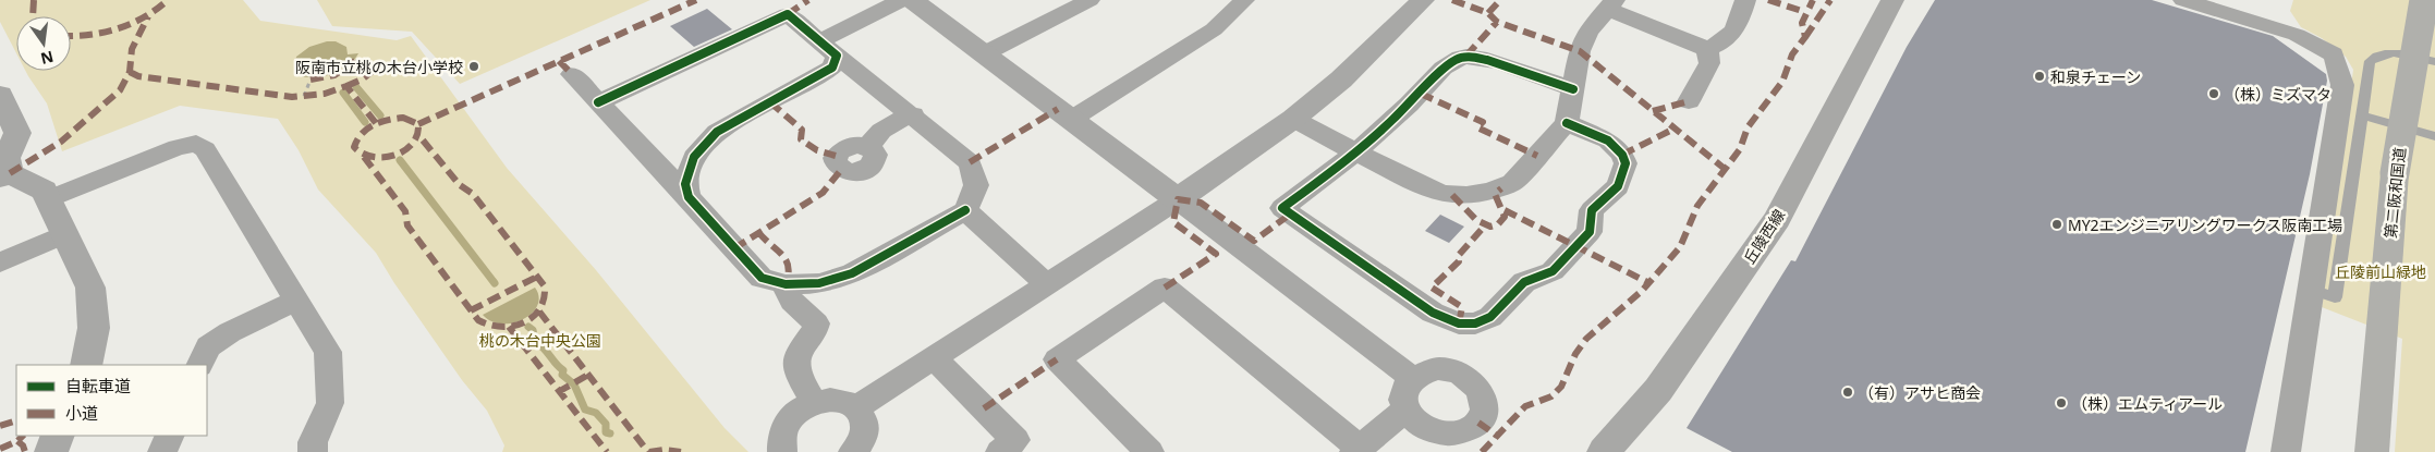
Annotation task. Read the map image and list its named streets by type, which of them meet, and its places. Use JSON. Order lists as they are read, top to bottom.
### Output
{
  "streets": {
    "highway": ["第二阪和国道"],
    "street": ["丘陵西線"]
  },
  "parks": ["丘陵前山緑地", "桃の木台中央公園"],
  "places": [
    "阪南市立桃の木台小学校",
    "和泉チェーン",
    "（株）ミズマタ",
    "MY2エンジニアリングワークス阪南工場",
    "（有）アサヒ商会",
    "（株）エムティアール"
  ],
  "legend": ["自転車道", "小道"],
  "north": "bottom"
}
